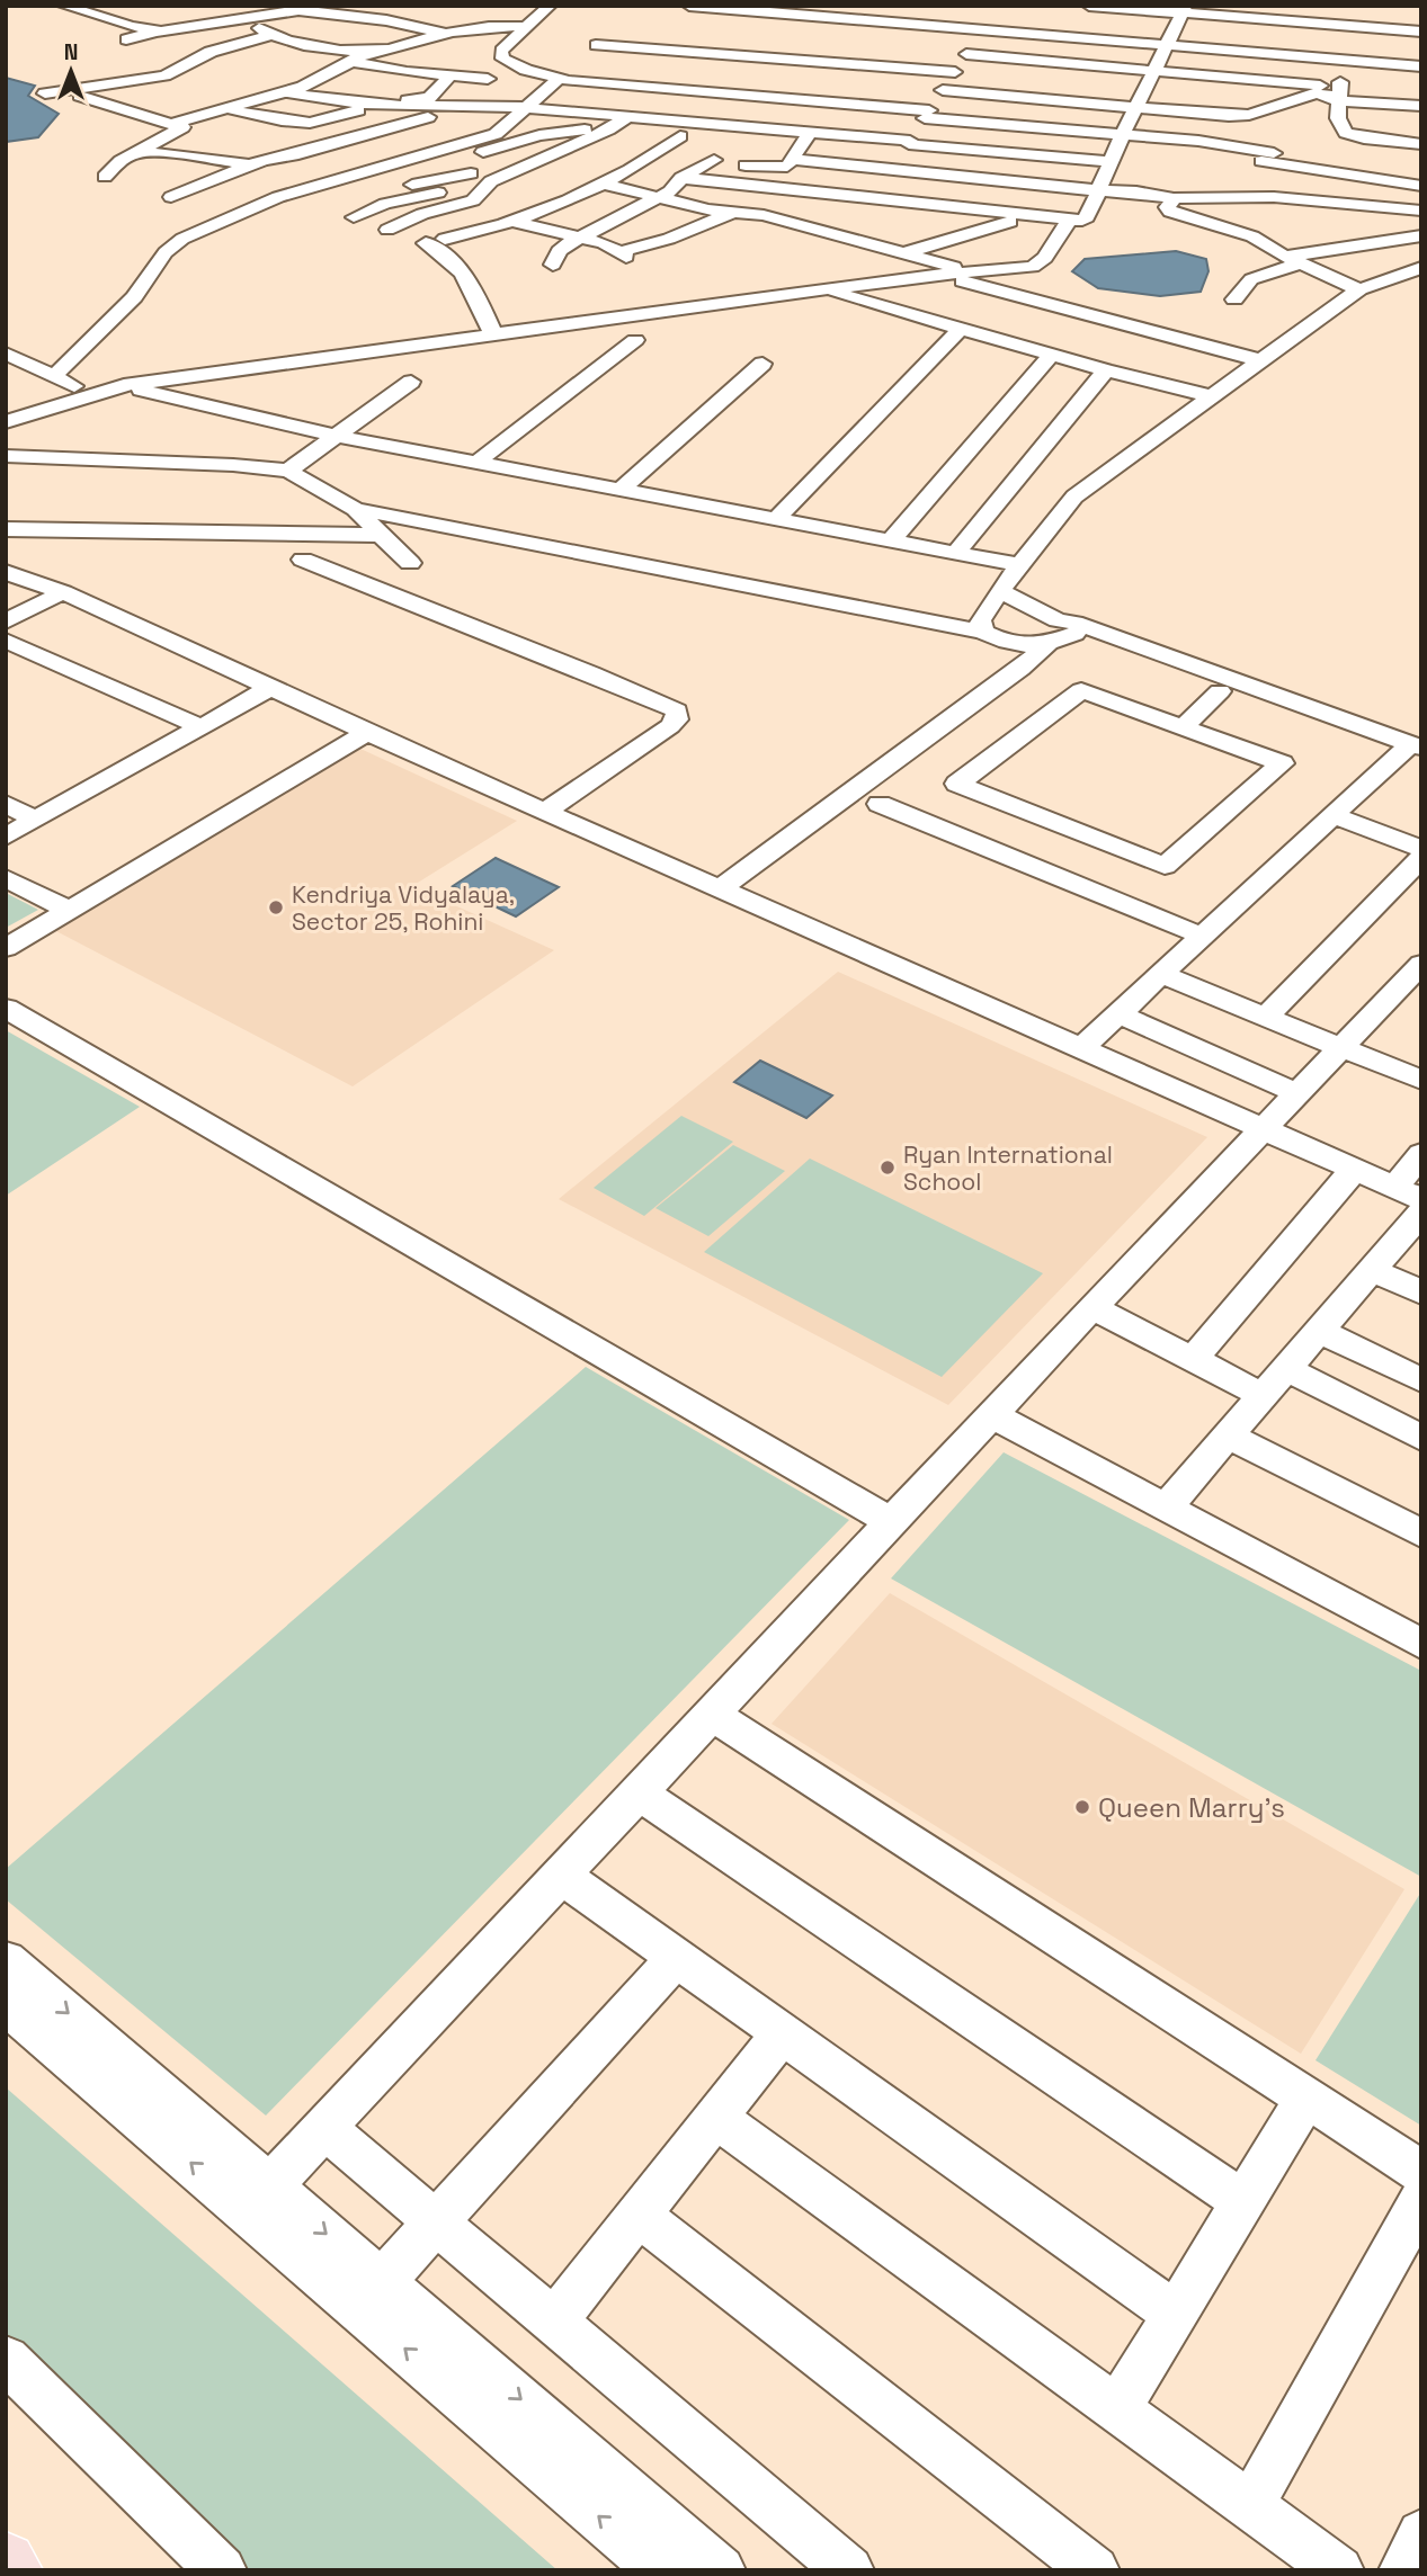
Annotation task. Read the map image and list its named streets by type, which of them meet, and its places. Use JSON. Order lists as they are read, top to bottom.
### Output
{
  "places": ["Kendriya Vidyalaya, Sector 25, Rohini", "Ryan International School", "Queen Marry's"],
  "north": "top"
}
